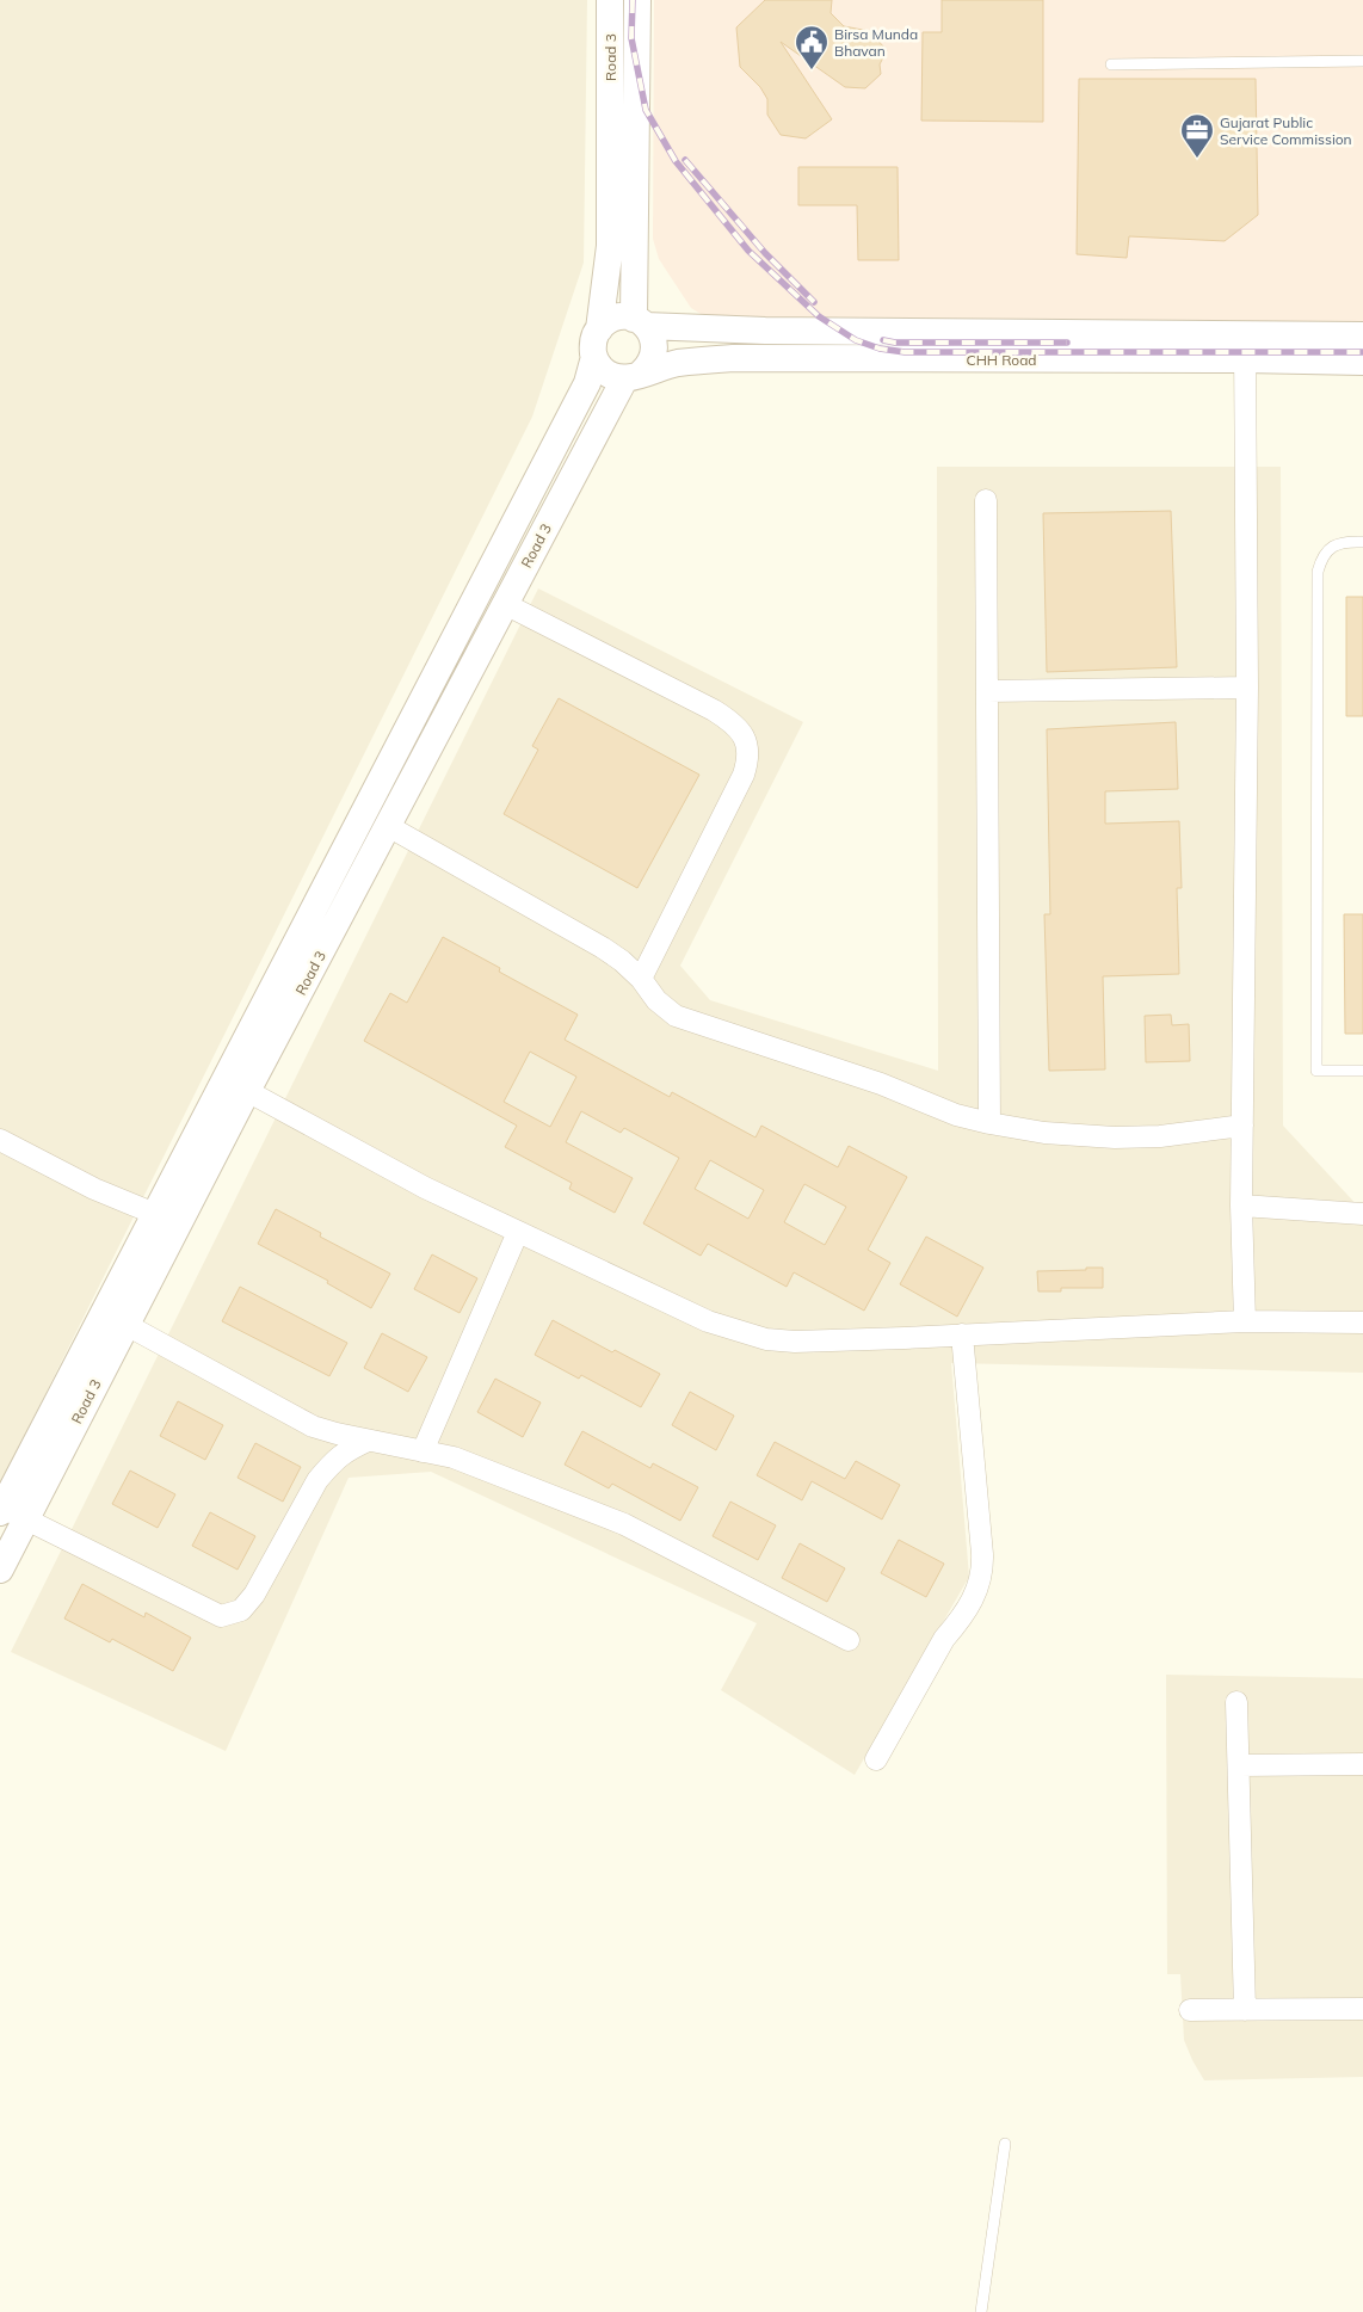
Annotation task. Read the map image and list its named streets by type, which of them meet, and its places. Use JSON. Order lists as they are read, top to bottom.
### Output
{
  "streets": {
    "street": ["Road 3", "CHH Road"]
  },
  "crossings": [
    ["Road 3", "CHH Road"]
  ],
  "places": {
    "public building": ["Birsa Munda Bhavan"],
    "office": ["Gujarat Public Service Commission"]
  }
}
